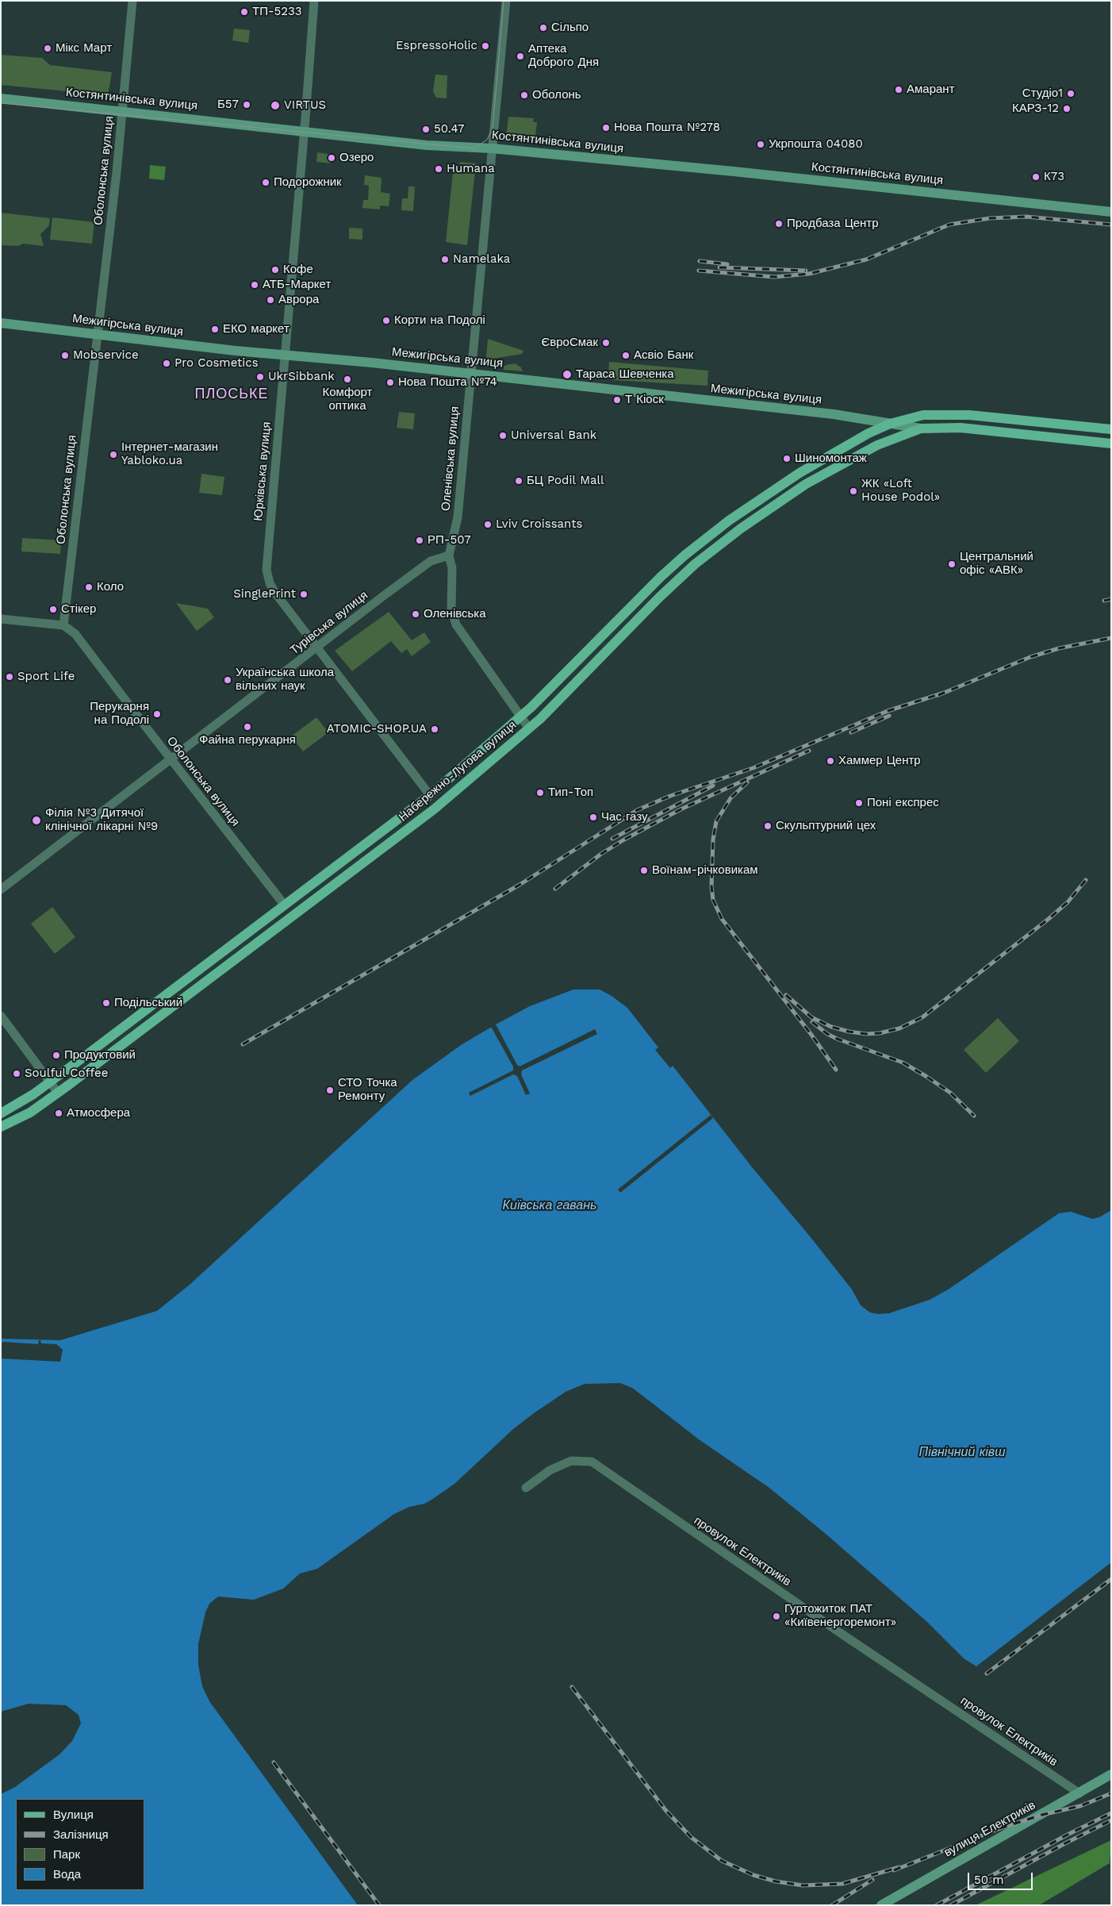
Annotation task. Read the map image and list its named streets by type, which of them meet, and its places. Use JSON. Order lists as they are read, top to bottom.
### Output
{
  "streets": {
    "main road": ["Межигірська вулиця", "Набережно-Лугова вулиця"],
    "street": [
      "Костянтинівська вулиця",
      "Оболонська вулиця",
      "Оленівська вулиця",
      "Юрківська вулиця",
      "Турівська вулиця",
      "провулок Електриків",
      "вулиця Електриків"
    ]
  },
  "crossings": [
    ["Костянтинівська вулиця", "Оболонська вулиця"],
    ["Костянтинівська вулиця", "Оленівська вулиця"],
    ["Костянтинівська вулиця", "Юрківська вулиця"],
    ["Оболонська вулиця", "Межигірська вулиця"],
    ["Оболонська вулиця", "Турівська вулиця"],
    ["Оболонська вулиця", "Набережно-Лугова вулиця"],
    ["Межигірська вулиця", "Оленівська вулиця"],
    ["Межигірська вулиця", "Юрківська вулиця"],
    ["Межигірська вулиця", "Набережно-Лугова вулиця"],
    ["Оленівська вулиця", "Турівська вулиця"],
    ["Оленівська вулиця", "Набережно-Лугова вулиця"],
    ["Юрківська вулиця", "Турівська вулиця"],
    ["Юрківська вулиця", "Набережно-Лугова вулиця"],
    ["провулок Електриків", "вулиця Електриків"]
  ],
  "districts": ["ПЛОСЬКЕ"],
  "water": ["Київська гавань", "Північний ківш"],
  "places": [
    "ТП-5233",
    "Сільпо",
    "EspressoHolic",
    "Мікс Март",
    "Аптека Доброго Дня",
    "Амарант",
    "Студіо1",
    "Оболонь",
    "Б57",
    "VIRTUS",
    "КАРЗ-12",
    "Нова Пошта №278",
    "50.47",
    "Укрпошта 04080",
    "Озеро",
    "Humana",
    "К73",
    "Подорожник",
    "Продбаза Центр",
    "Namelaka",
    "Кофе",
    "АТБ-Маркет",
    "Аврора",
    "Корти на Подолі",
    "ЕКО маркет",
    "ЄвроСмак",
    "Mobservice",
    "Асвіо Банк",
    "Pro Cosmetics",
    "Тараса Шевченка",
    "UkrSibbank",
    "Комфорт оптика",
    "Нова Пошта №74",
    "Т Кіоск",
    "Universal Bank",
    "Інтернет-магазин Yabloko.ua",
    "Шиномонтаж",
    "БЦ Podil Mall",
    "ЖК «Loft House Podol»",
    "Lviv Croissants",
    "РП-507",
    "Центральний офіс «АВК»",
    "Коло",
    "SinglePrint",
    "Стікер",
    "Оленівська",
    "Sport Life",
    "Українська школа вільних наук",
    "Перукарня на Подолі",
    "Файна перукарня",
    "ATOMIC-SHOP.UA",
    "Хаммер Центр",
    "Тип-Топ",
    "Поні експрес",
    "Час газу",
    "Філія №3 Дитячої клінічної лікарні №9",
    "Скульптурний цех",
    "Воїнам-річковикам",
    "Подільський",
    "Продуктовий",
    "Soulful Coffee",
    "СТО Точка Ремонту",
    "Атмосфера",
    "Гуртожиток ПАТ «Київенергоремонт»"
  ],
  "legend": [
    "Вулиця",
    "Залізниця",
    "Парк",
    "Вода"
  ],
  "scale_bar": "50 m"
}
